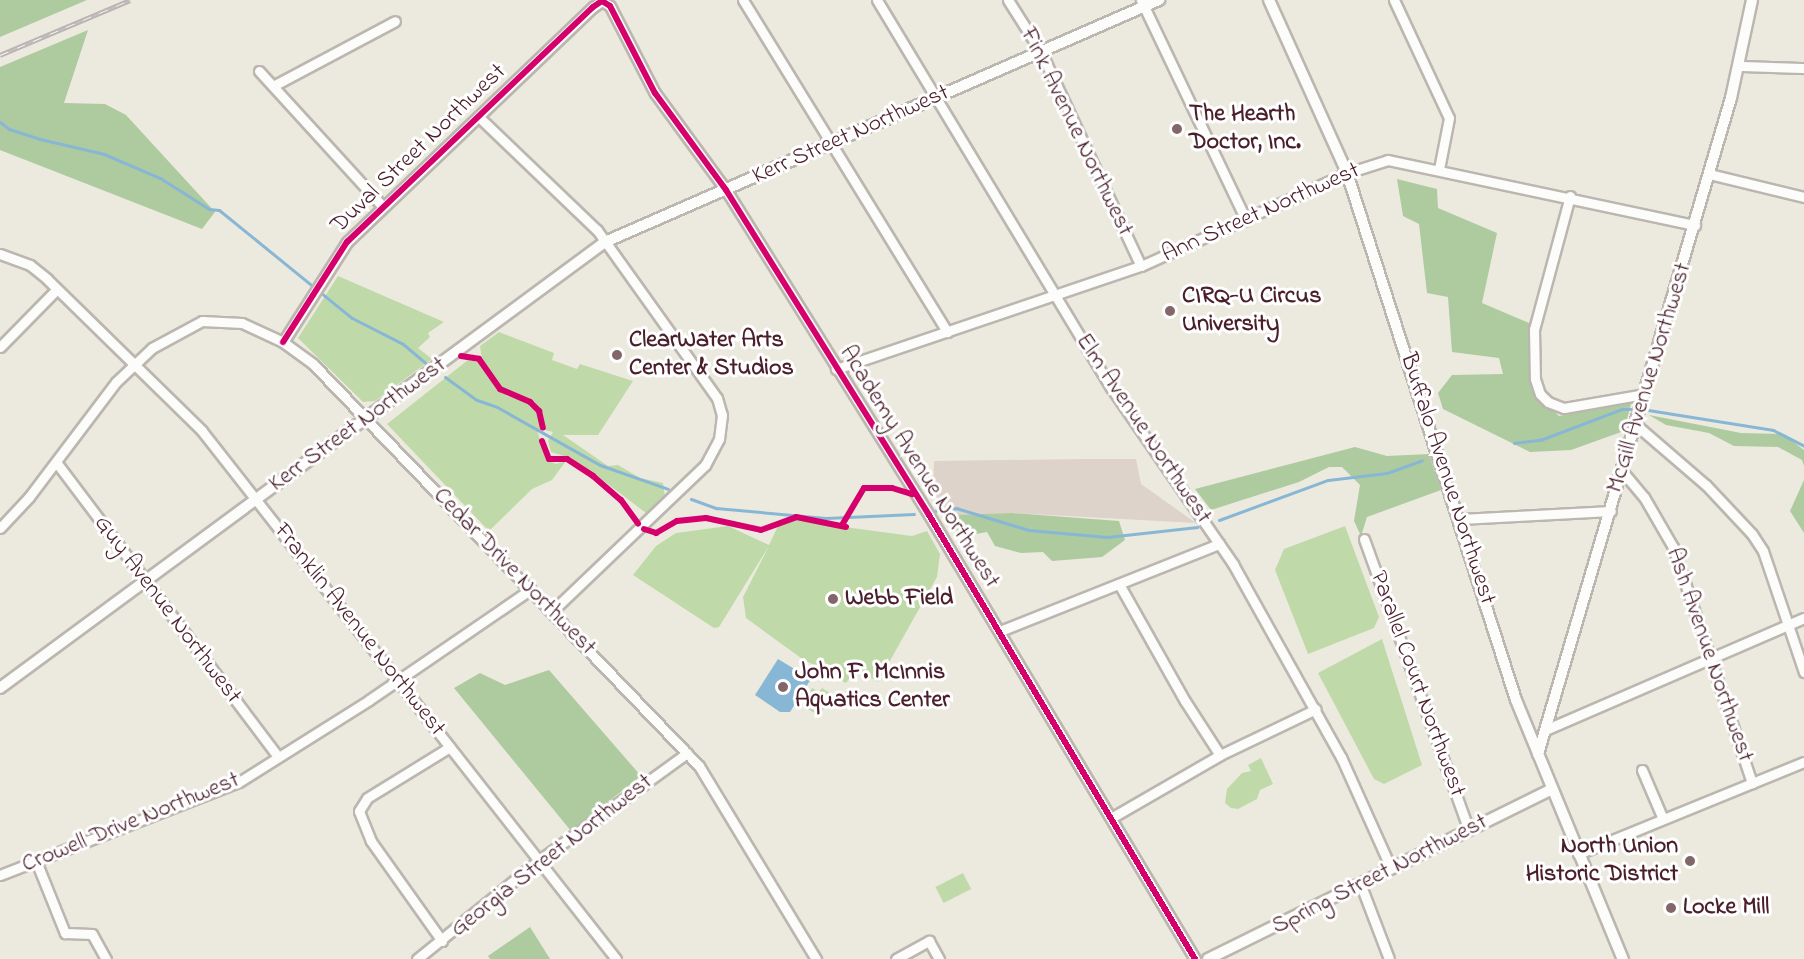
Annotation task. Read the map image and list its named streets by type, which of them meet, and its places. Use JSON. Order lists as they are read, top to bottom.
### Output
{
  "streets": {
    "street": [
      "Fink Avenue Northwest",
      "Kerr Street Northwest",
      "Duval Street Northwest",
      "Ann Street Northwest",
      "McGill Avenue Northwest",
      "Elm Avenue Northwest",
      "Academy Avenue Northwest",
      "Buffalo Avenue Northwest",
      "Cedar Drive Northwest",
      "Guy Avenue Northwest",
      "Franklin Avenue Northwest",
      "Ash Avenue Northwest",
      "Parallel Court Northwest",
      "Crowell Drive Northwest",
      "Georgia Street Northwest",
      "Spring Street Northwest"
    ]
  },
  "crossings": [
    ["Fink Avenue Northwest", "Kerr Street Northwest"],
    ["Fink Avenue Northwest", "Ann Street Northwest"],
    ["Kerr Street Northwest", "Elm Avenue Northwest"],
    ["Kerr Street Northwest", "Academy Avenue Northwest"],
    ["Kerr Street Northwest", "Cedar Drive Northwest"],
    ["Kerr Street Northwest", "Guy Avenue Northwest"],
    ["Kerr Street Northwest", "Franklin Avenue Northwest"],
    ["Duval Street Northwest", "Academy Avenue Northwest"],
    ["Duval Street Northwest", "Cedar Drive Northwest"],
    ["Ann Street Northwest", "McGill Avenue Northwest"],
    ["Ann Street Northwest", "Elm Avenue Northwest"],
    ["Ann Street Northwest", "Academy Avenue Northwest"],
    ["Ann Street Northwest", "Buffalo Avenue Northwest"],
    ["McGill Avenue Northwest", "Buffalo Avenue Northwest"],
    ["McGill Avenue Northwest", "Ash Avenue Northwest"],
    ["Elm Avenue Northwest", "Spring Street Northwest"],
    ["Buffalo Avenue Northwest", "Spring Street Northwest"],
    ["Cedar Drive Northwest", "Franklin Avenue Northwest"],
    ["Cedar Drive Northwest", "Crowell Drive Northwest"],
    ["Cedar Drive Northwest", "Georgia Street Northwest"],
    ["Guy Avenue Northwest", "Crowell Drive Northwest"],
    ["Franklin Avenue Northwest", "Crowell Drive Northwest"],
    ["Franklin Avenue Northwest", "Georgia Street Northwest"],
    ["Parallel Court Northwest", "Spring Street Northwest"]
  ],
  "places": [
    "The Hearth Doctor, Inc.",
    "CIRQ-U Circus University",
    "ClearWater Arts Center & Studios",
    "Webb Field",
    "John F. McInnis Aquatics Center",
    "North Union Historic District",
    "Locke Mill"
  ]
}
